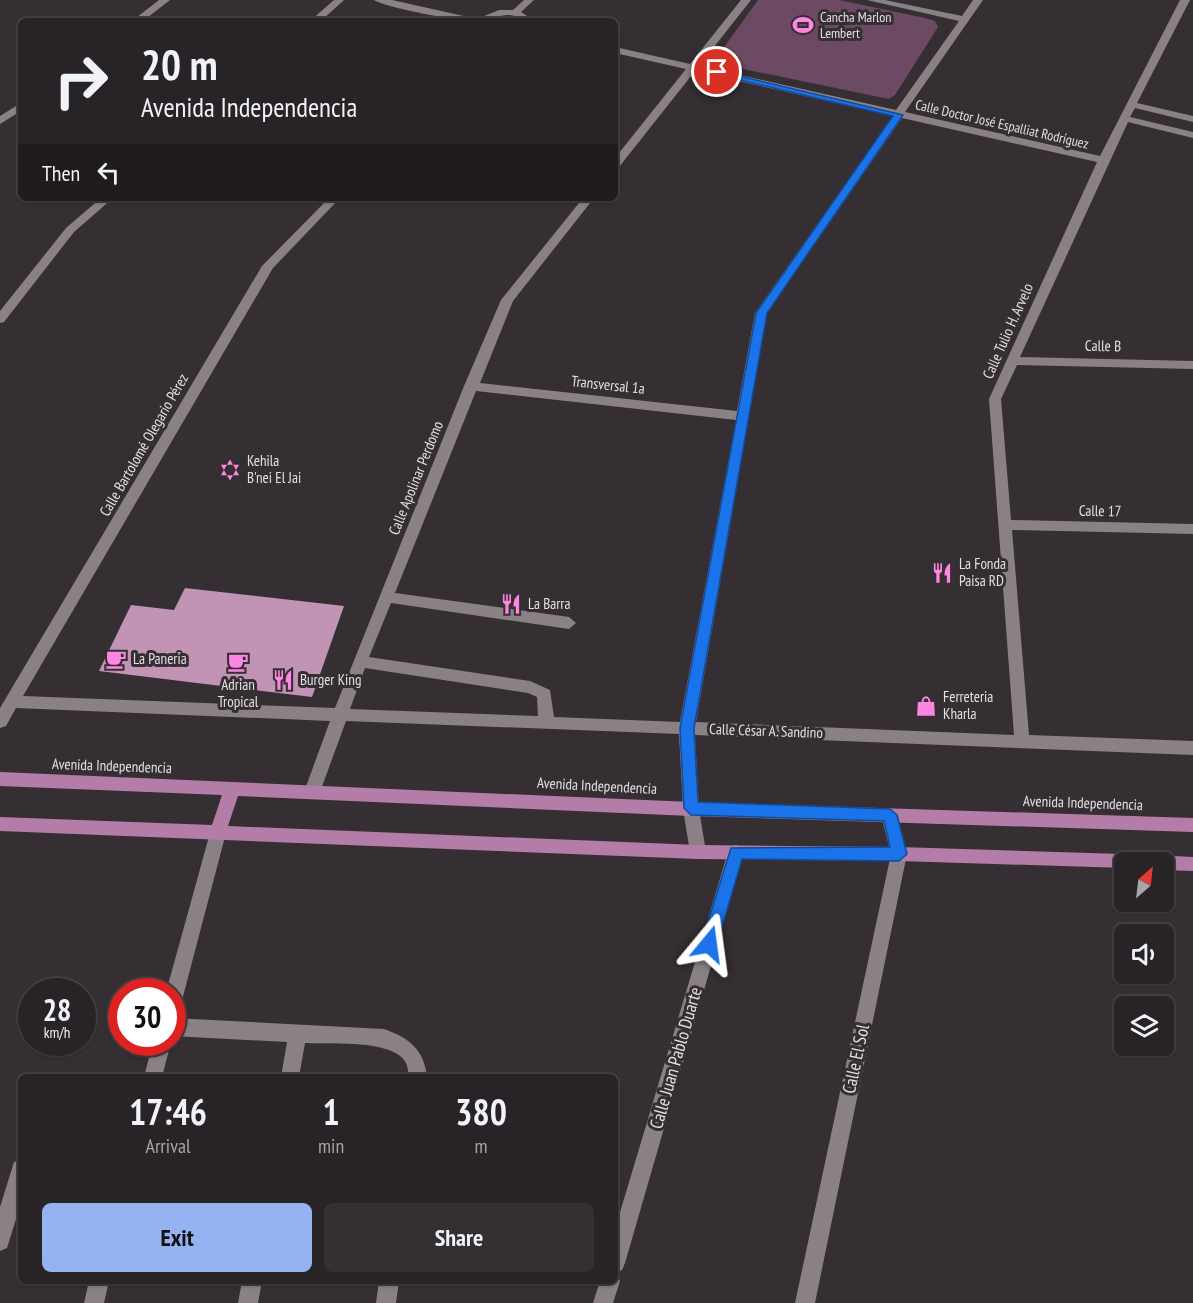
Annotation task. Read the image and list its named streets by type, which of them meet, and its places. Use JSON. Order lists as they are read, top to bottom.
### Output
{
  "streets": {
    "main road": ["Avenida Independencia"],
    "street": [
      "Calle Doctor José Espalliat Rodríguez",
      "Calle Tulio H. Arvelo",
      "Calle B",
      "Transversal 1a",
      "Calle Bartolomé Olegario Pérez",
      "Calle Apolinar Perdomo",
      "Calle 17",
      "Calle César A. Sandino",
      "Calle Juan Pablo Duarte",
      "Calle El Sol"
    ]
  },
  "crossings": [
    ["Calle Doctor José Espalliat Rodríguez", "Calle Tulio H. Arvelo"],
    ["Calle Tulio H. Arvelo", "Calle B"],
    ["Calle Tulio H. Arvelo", "Calle 17"],
    ["Calle Tulio H. Arvelo", "Calle César A. Sandino"],
    ["Transversal 1a", "Calle Apolinar Perdomo"],
    ["Calle Bartolomé Olegario Pérez", "Calle César A. Sandino"],
    ["Calle Apolinar Perdomo", "Calle César A. Sandino"],
    ["Calle Apolinar Perdomo", "Avenida Independencia"],
    ["Avenida Independencia", "Calle El Sol"]
  ],
  "places": {
    "sports": ["Cancha Marlon Lembert"],
    "synagogue": ["Kehila B'nei El Jai"],
    "restaurant": ["La Fonda Paisa RD", "La Barra", "Burger King"],
    "cafe": ["La Paneria", "Adrian Tropical"],
    "shop": ["Ferreteria Kharla"]
  },
  "north": "top right",
  "page": {
    "turn": ["20 m", "Avenida Independencia"],
    "then": "Then",
    "speed": "28 km/h",
    "limit": "30",
    "eta": [
      "17:46",
      "Arrival",
      "1",
      "min",
      "380",
      "m"
    ],
    "buttons": ["Exit", "Share"]
  }
}
